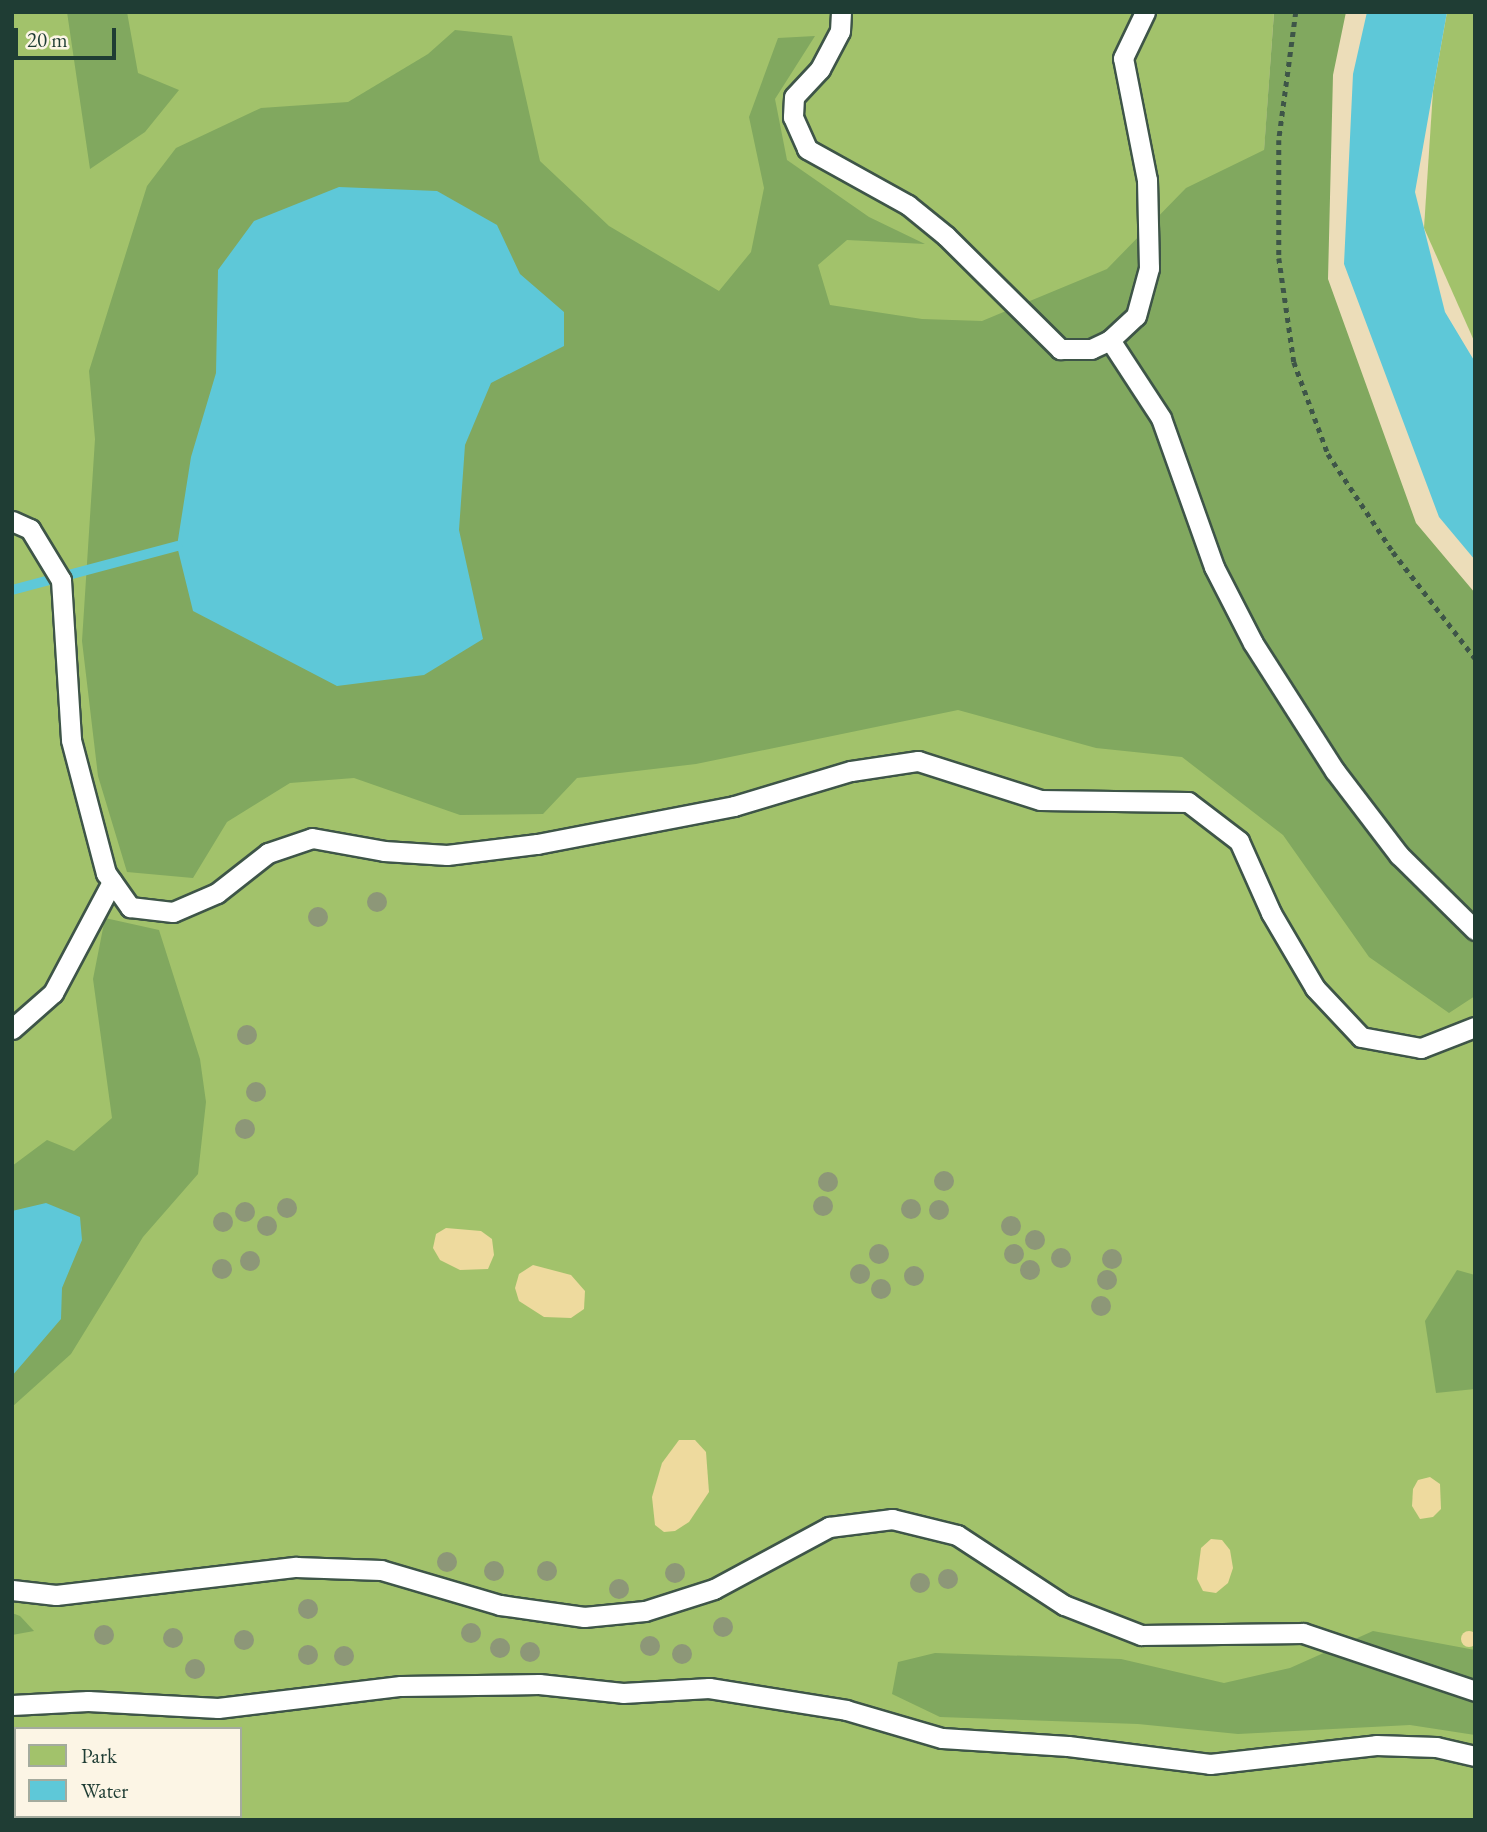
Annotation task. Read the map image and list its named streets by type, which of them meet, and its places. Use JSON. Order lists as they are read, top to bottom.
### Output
{
  "legend": ["Park", "Water"],
  "scale_bar": "20 m"
}
